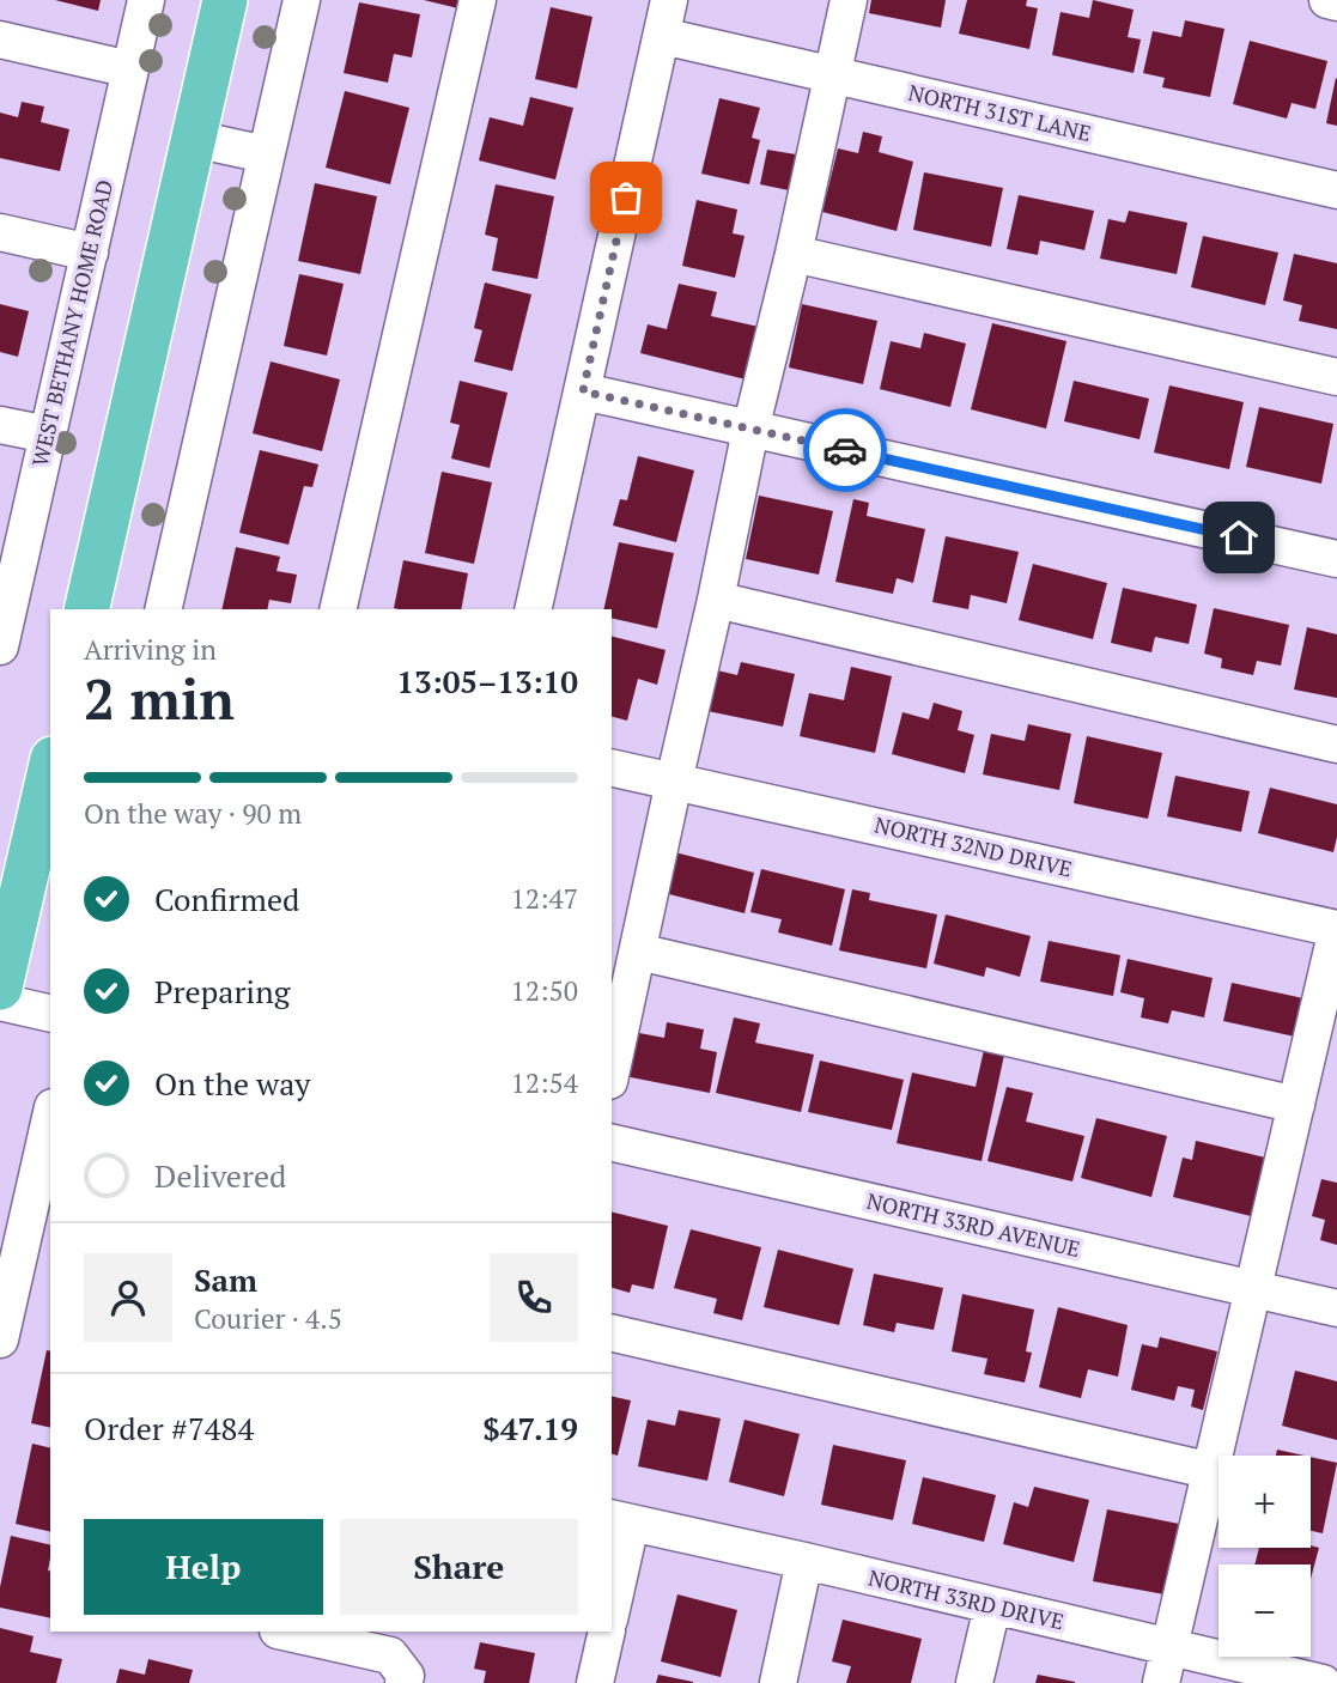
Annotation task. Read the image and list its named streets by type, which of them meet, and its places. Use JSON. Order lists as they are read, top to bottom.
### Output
{
  "streets": {
    "street": [
      "NORTH 31ST LANE",
      "WEST BETHANY HOME ROAD",
      "NORTH 32ND DRIVE",
      "NORTH 33RD AVENUE",
      "NORTH 33RD DRIVE"
    ]
  },
  "page": {
    "heading": ["2 min", "Arriving in", "13:05–13:10"],
    "panel": [
      "Sam",
      "Courier · 4.5",
      "Order #7484",
      "$47.19"
    ],
    "bar": "On the way · 90 m",
    "list": [
      ["Confirmed", "12:47"],
      ["Preparing", "12:50"],
      ["On the way", "12:54"],
      "Delivered"
    ],
    "map_buttons": ["+", "−"],
    "buttons": ["Help", "Share"]
  }
}
